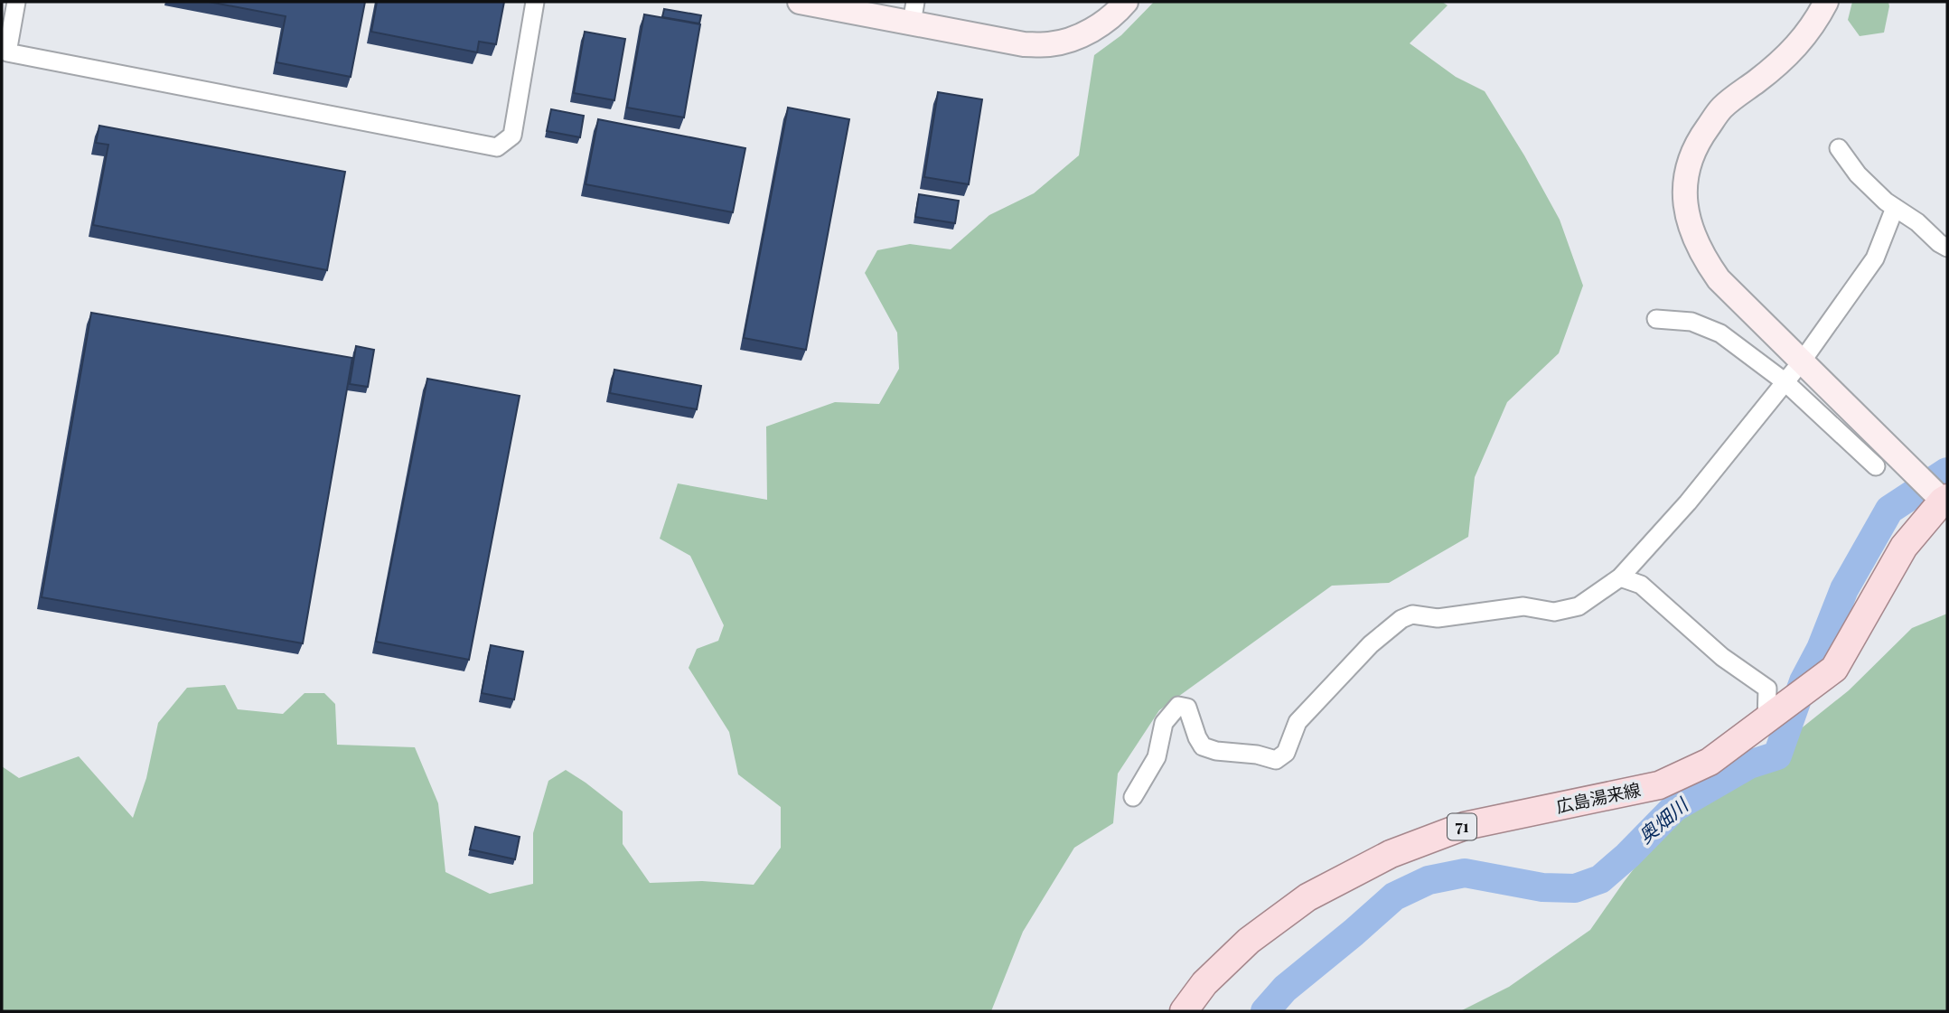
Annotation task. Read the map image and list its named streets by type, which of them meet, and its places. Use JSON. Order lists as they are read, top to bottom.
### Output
{
  "streets": {
    "main road": ["広島湯来線", "71"]
  },
  "water": ["奥畑川"]
}
